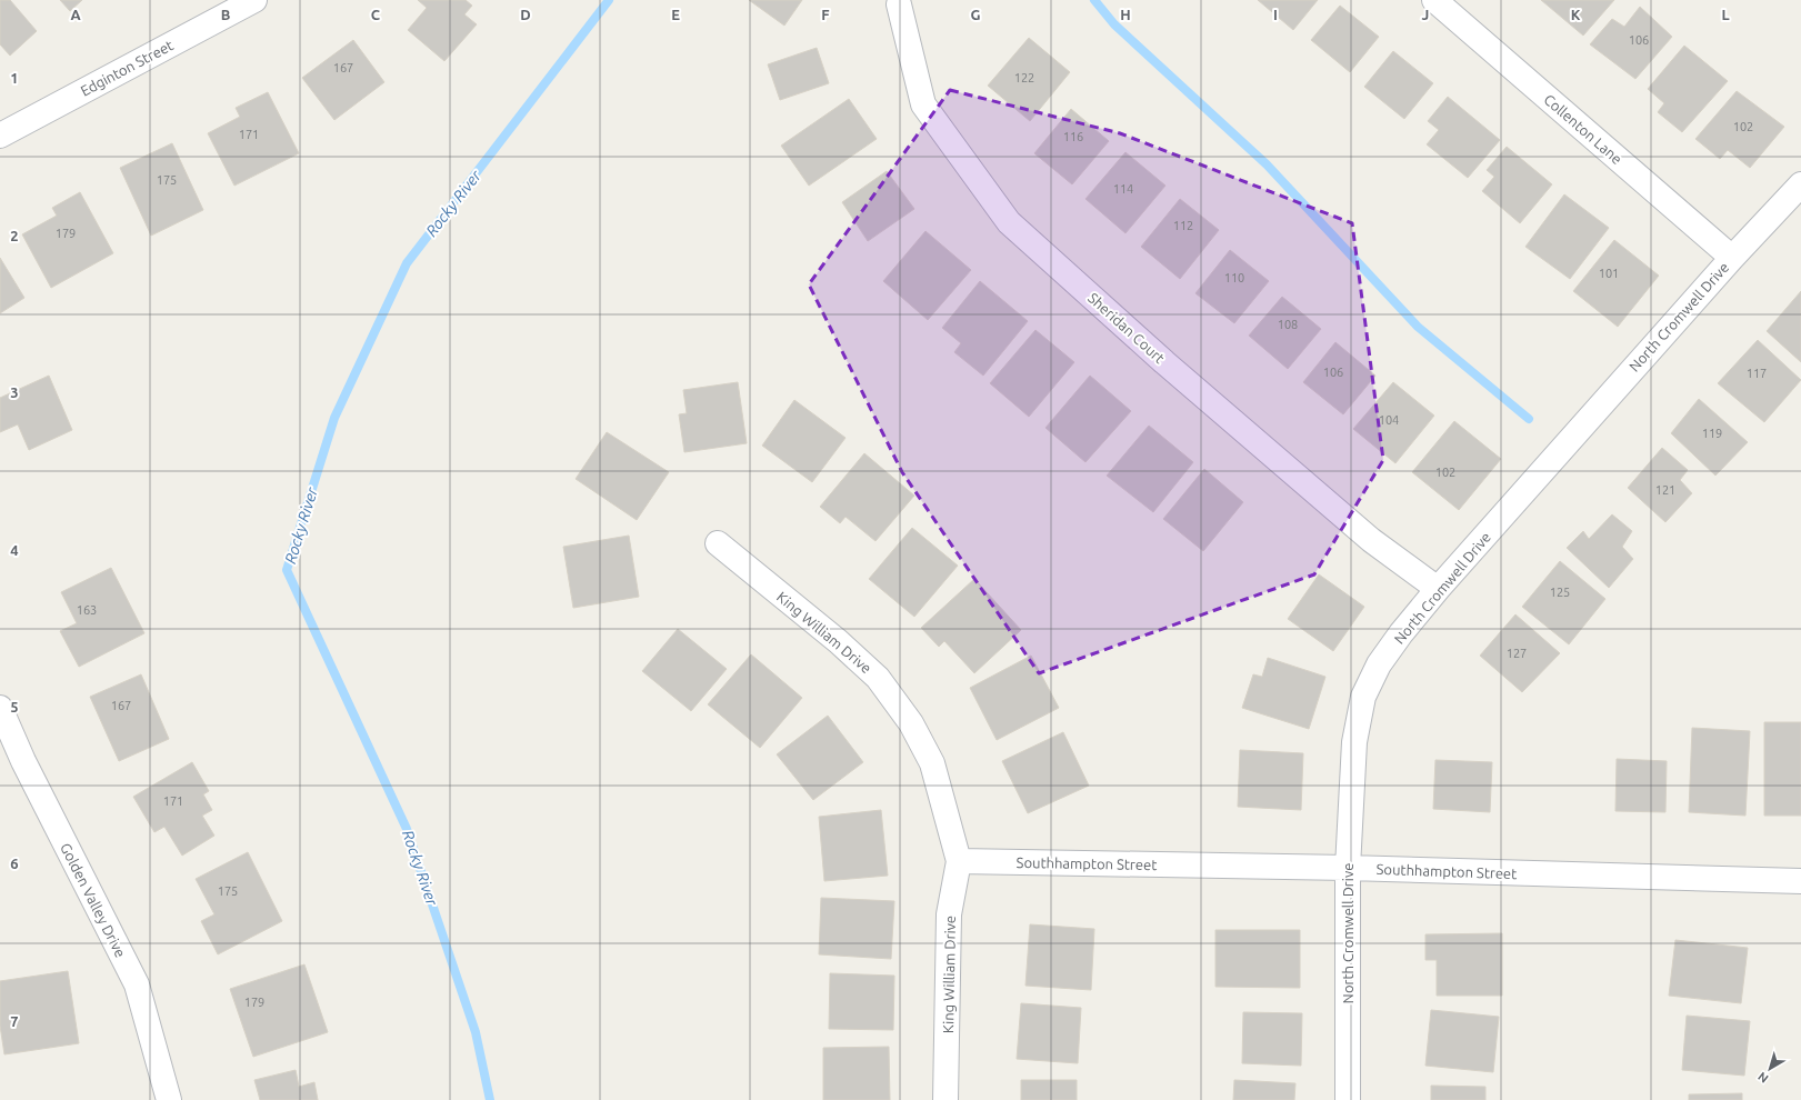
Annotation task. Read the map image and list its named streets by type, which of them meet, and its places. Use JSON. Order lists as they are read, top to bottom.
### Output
{
  "streets": {
    "street": [
      "Edginton Street",
      "Collenton Lane",
      "North Cromwell Drive",
      "Sheridan Court",
      "King William Drive",
      "Southhampton Street",
      "Golden Valley Drive"
    ]
  },
  "crossings": [
    ["Collenton Lane", "North Cromwell Drive"],
    ["North Cromwell Drive", "Sheridan Court"],
    ["North Cromwell Drive", "Southhampton Street"],
    ["King William Drive", "Southhampton Street"]
  ],
  "water": ["Rocky River"],
  "house_numbers": [
    "106",
    "167",
    "122",
    "102",
    "171",
    "116",
    "175",
    "114",
    "112",
    "179",
    "101",
    "110",
    "108",
    "106",
    "117",
    "104",
    "119",
    "102",
    "121",
    "125",
    "163",
    "127",
    "167",
    "171",
    "175",
    "179"
  ],
  "north": "bottom left",
  "grid": {
    "columns": [
      "A",
      "B",
      "C",
      "D",
      "E",
      "F",
      "G",
      "H",
      "I",
      "J",
      "K",
      "L"
    ],
    "rows": [
      "1",
      "2",
      "3",
      "4",
      "5",
      "6",
      "7"
    ]
  }
}
